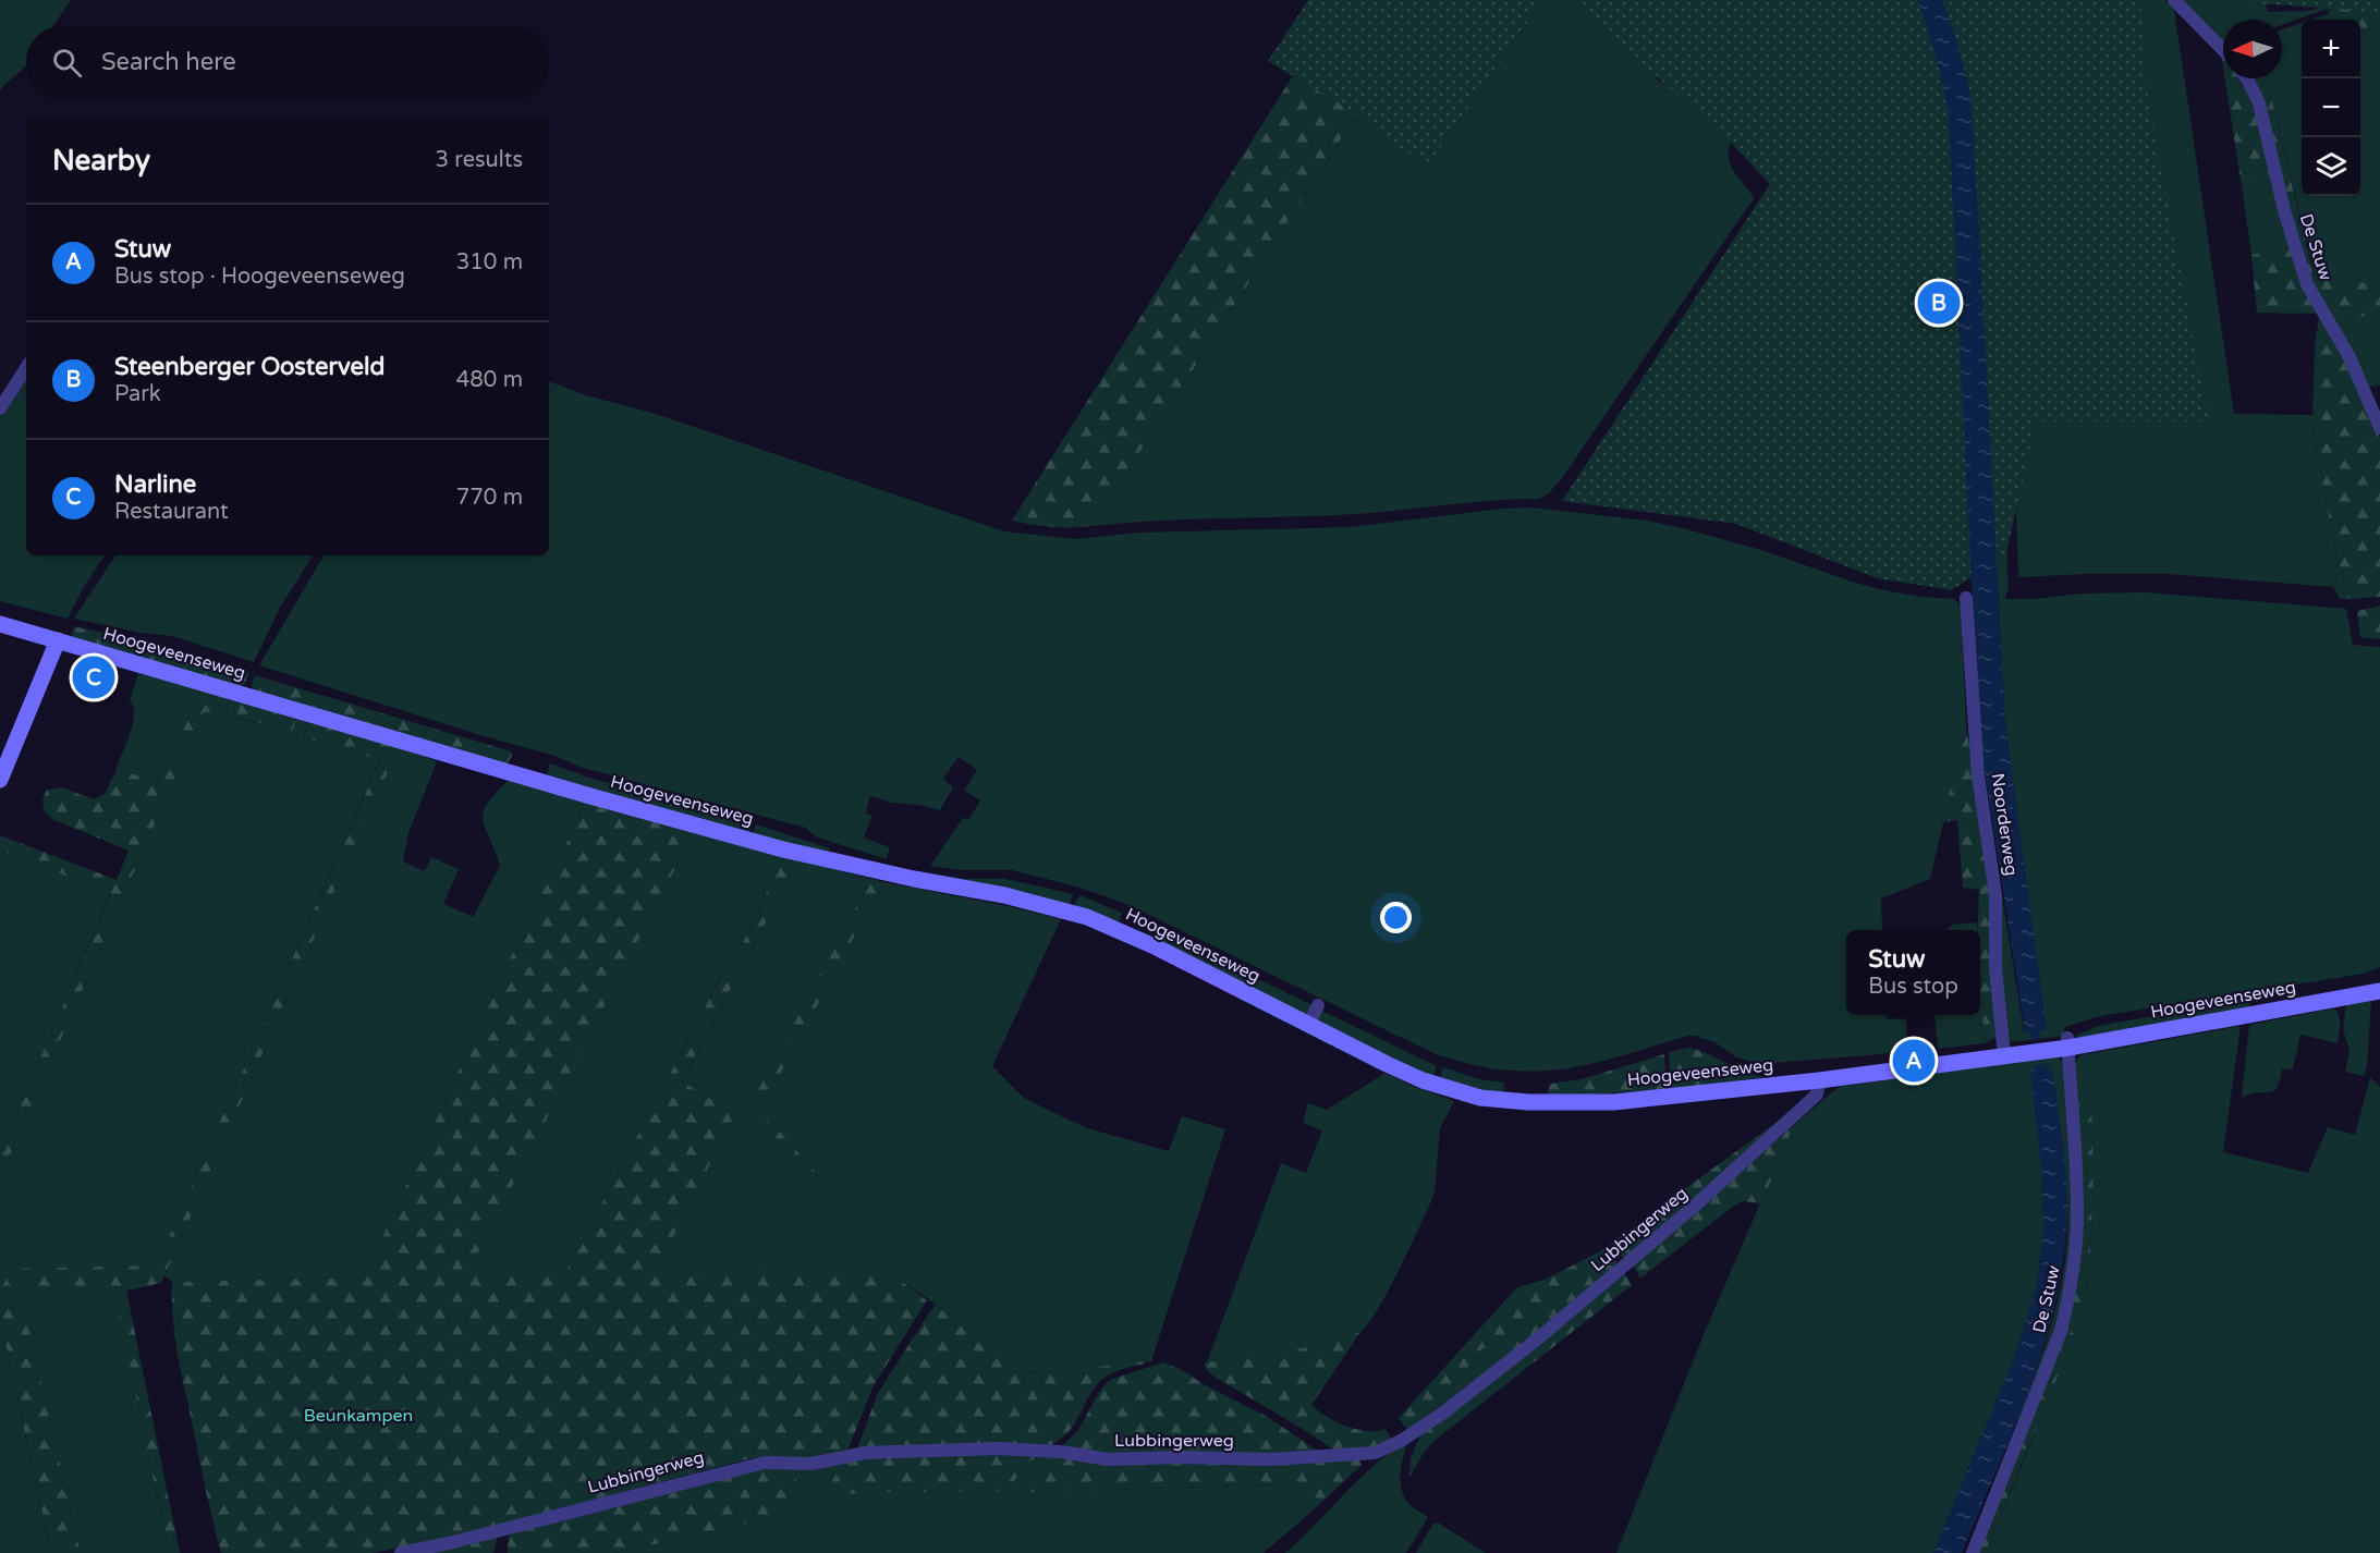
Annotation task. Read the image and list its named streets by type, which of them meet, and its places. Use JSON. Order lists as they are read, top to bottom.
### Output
{
  "streets": {
    "main road": ["Hoogeveenseweg"],
    "street": ["De Stuw", "Noorderweg", "Lubbingerweg"]
  },
  "crossings": [
    ["De Stuw", "Hoogeveenseweg"],
    ["Hoogeveenseweg", "Noorderweg"],
    ["Hoogeveenseweg", "Lubbingerweg"]
  ],
  "parks": ["Beunkampen"],
  "north": "left",
  "page": {
    "map_buttons": ["+", "−"],
    "search": "Search here",
    "heading": ["Nearby", "3 results"],
    "list": [
      {
        "mark": "A",
        "name": "Stuw",
        "note": "Bus stop · Hoogeveenseweg",
        "value": "310 m"
      },
      {
        "mark": "B",
        "name": "Steenberger Oosterveld",
        "note": "Park",
        "value": "480 m"
      },
      {
        "mark": "C",
        "name": "Narline",
        "note": "Restaurant",
        "value": "770 m"
      }
    ],
    "pins": ["B", "C", "A"],
    "popup": ["Stuw", "Bus stop"]
  }
}
